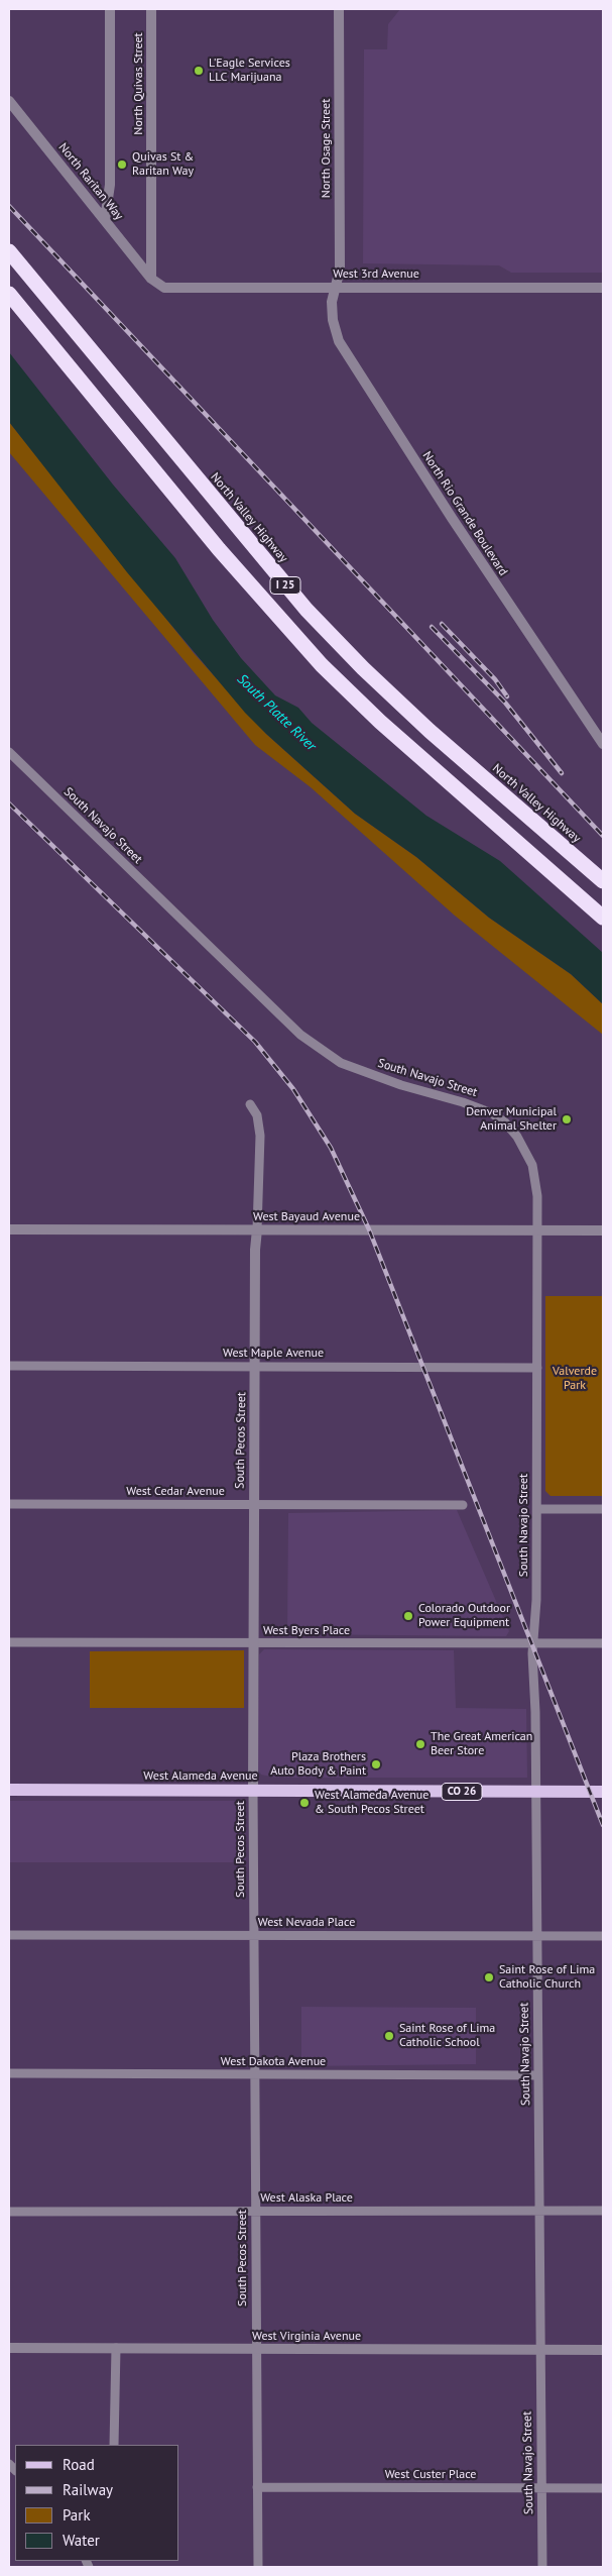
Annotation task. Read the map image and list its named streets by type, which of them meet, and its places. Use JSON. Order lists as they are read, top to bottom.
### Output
{
  "streets": {
    "highway": ["North Valley Highway", "I 25"],
    "main road": ["West Alameda Avenue", "CO 26"],
    "street": [
      "North Quivas Street",
      "North Osage Street",
      "North Raritan Way",
      "West 3rd Avenue",
      "North Rio Grande Boulevard",
      "South Navajo Street",
      "West Bayaud Avenue",
      "West Maple Avenue",
      "South Pecos Street",
      "West Cedar Avenue",
      "West Byers Place",
      "West Nevada Place",
      "West Dakota Avenue",
      "West Alaska Place",
      "West Virginia Avenue",
      "West Custer Place"
    ]
  },
  "crossings": [
    ["North Quivas Street", "North Raritan Way"],
    ["North Quivas Street", "West 3rd Avenue"],
    ["North Osage Street", "West 3rd Avenue"],
    ["North Osage Street", "North Rio Grande Boulevard"],
    ["North Raritan Way", "West 3rd Avenue"],
    ["West 3rd Avenue", "North Rio Grande Boulevard"],
    ["South Navajo Street", "West Bayaud Avenue"],
    ["South Navajo Street", "West Maple Avenue"],
    ["South Navajo Street", "West Byers Place"],
    ["South Navajo Street", "West Alameda Avenue"],
    ["South Navajo Street", "West Nevada Place"],
    ["South Navajo Street", "West Dakota Avenue"],
    ["South Navajo Street", "West Alaska Place"],
    ["South Navajo Street", "West Virginia Avenue"],
    ["South Navajo Street", "West Custer Place"],
    ["West Bayaud Avenue", "South Pecos Street"],
    ["West Maple Avenue", "South Pecos Street"],
    ["South Pecos Street", "West Cedar Avenue"],
    ["South Pecos Street", "West Byers Place"],
    ["South Pecos Street", "West Alameda Avenue"],
    ["South Pecos Street", "West Nevada Place"],
    ["South Pecos Street", "West Dakota Avenue"],
    ["South Pecos Street", "West Alaska Place"],
    ["South Pecos Street", "West Virginia Avenue"],
    ["South Pecos Street", "West Custer Place"]
  ],
  "water": ["South Platte River"],
  "parks": ["Valverde Park"],
  "places": [
    "L'Eagle Services LLC Marijuana",
    "Quivas St & Raritan Way",
    "Denver Municipal Animal Shelter",
    "Colorado Outdoor Power Equipment",
    "The Great American Beer Store",
    "Plaza Brothers Auto Body & Paint",
    "West Alameda Avenue & South Pecos Street",
    "Saint Rose of Lima Catholic Church",
    "Saint Rose of Lima Catholic School"
  ],
  "legend": [
    "Road",
    "Railway",
    "Park",
    "Water"
  ]
}
